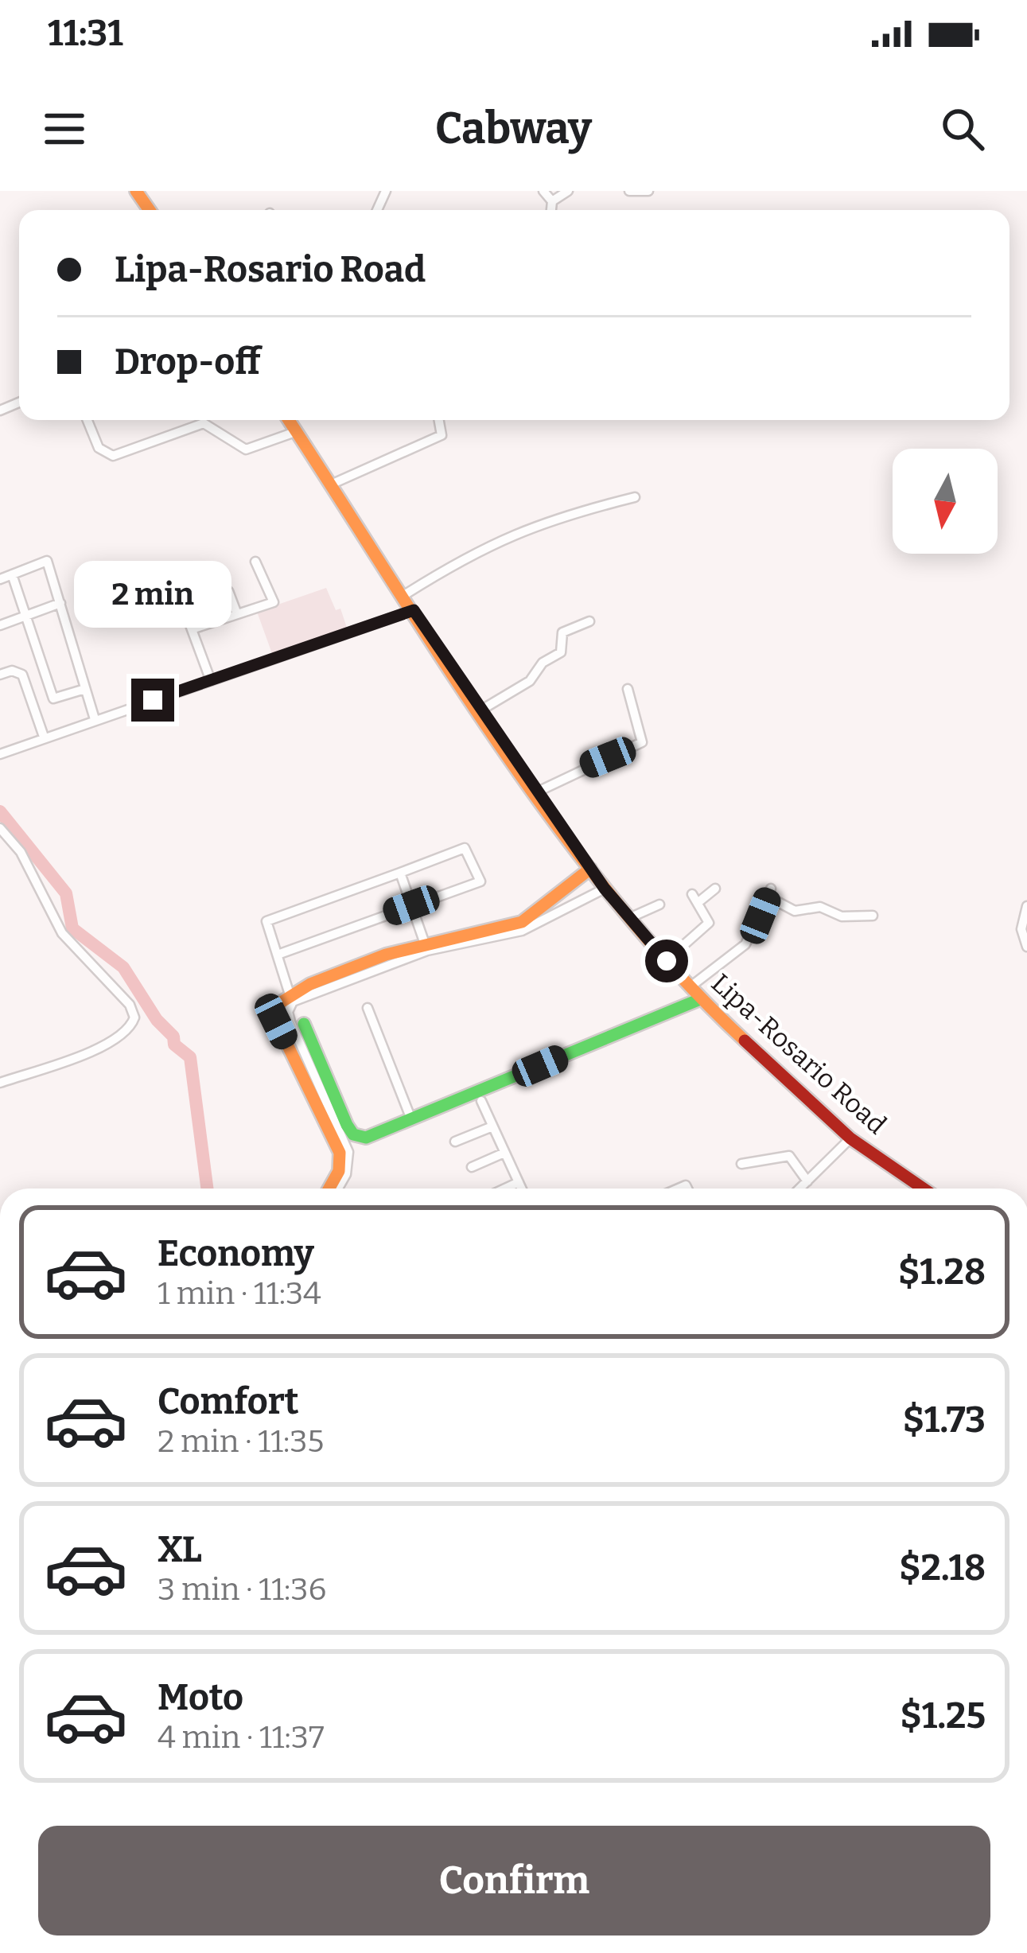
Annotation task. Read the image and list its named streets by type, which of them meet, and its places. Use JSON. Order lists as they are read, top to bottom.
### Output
{
  "streets": {
    "main road": ["Lipa-Rosario Road"]
  },
  "north": "bottom",
  "page": {
    "status": "11:31",
    "header": "Cabway",
    "banner": ["Lipa-Rosario Road", "Drop-off"],
    "bubble": "2 min",
    "list": [
      {
        "name": "Economy",
        "note": "1 min · 11:34",
        "value": "$1.28"
      },
      {
        "name": "Comfort",
        "note": "2 min · 11:35",
        "value": "$1.73"
      },
      {
        "name": "XL",
        "note": "3 min · 11:36",
        "value": "$2.18"
      },
      {
        "name": "Moto",
        "note": "4 min · 11:37",
        "value": "$1.25"
      }
    ],
    "buttons": "Confirm"
  }
}
